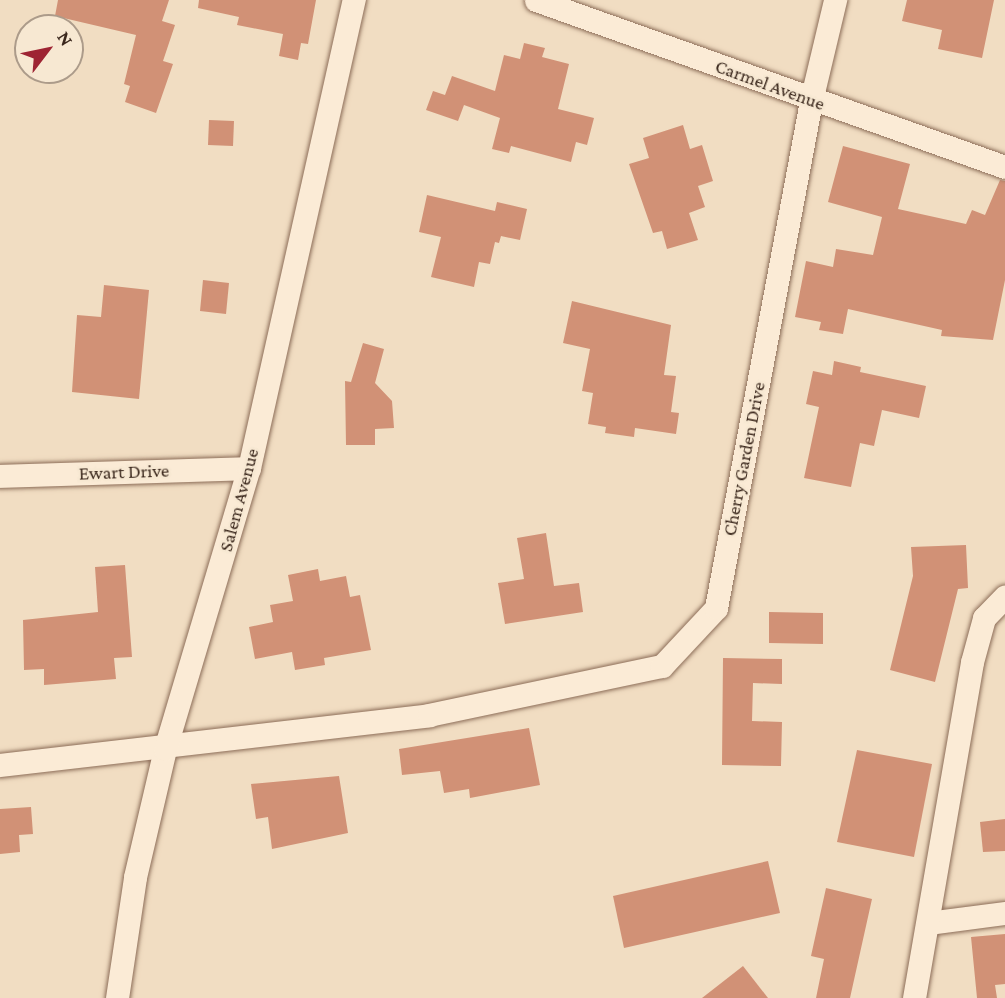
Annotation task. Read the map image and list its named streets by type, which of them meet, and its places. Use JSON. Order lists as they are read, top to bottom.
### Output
{
  "streets": {
    "street": [
      "Carmel Avenue",
      "Cherry Garden Drive",
      "Ewart Drive",
      "Salem Avenue"
    ]
  },
  "crossings": [
    ["Carmel Avenue", "Cherry Garden Drive"],
    ["Cherry Garden Drive", "Salem Avenue"],
    ["Ewart Drive", "Salem Avenue"]
  ],
  "north": "top right"
}
